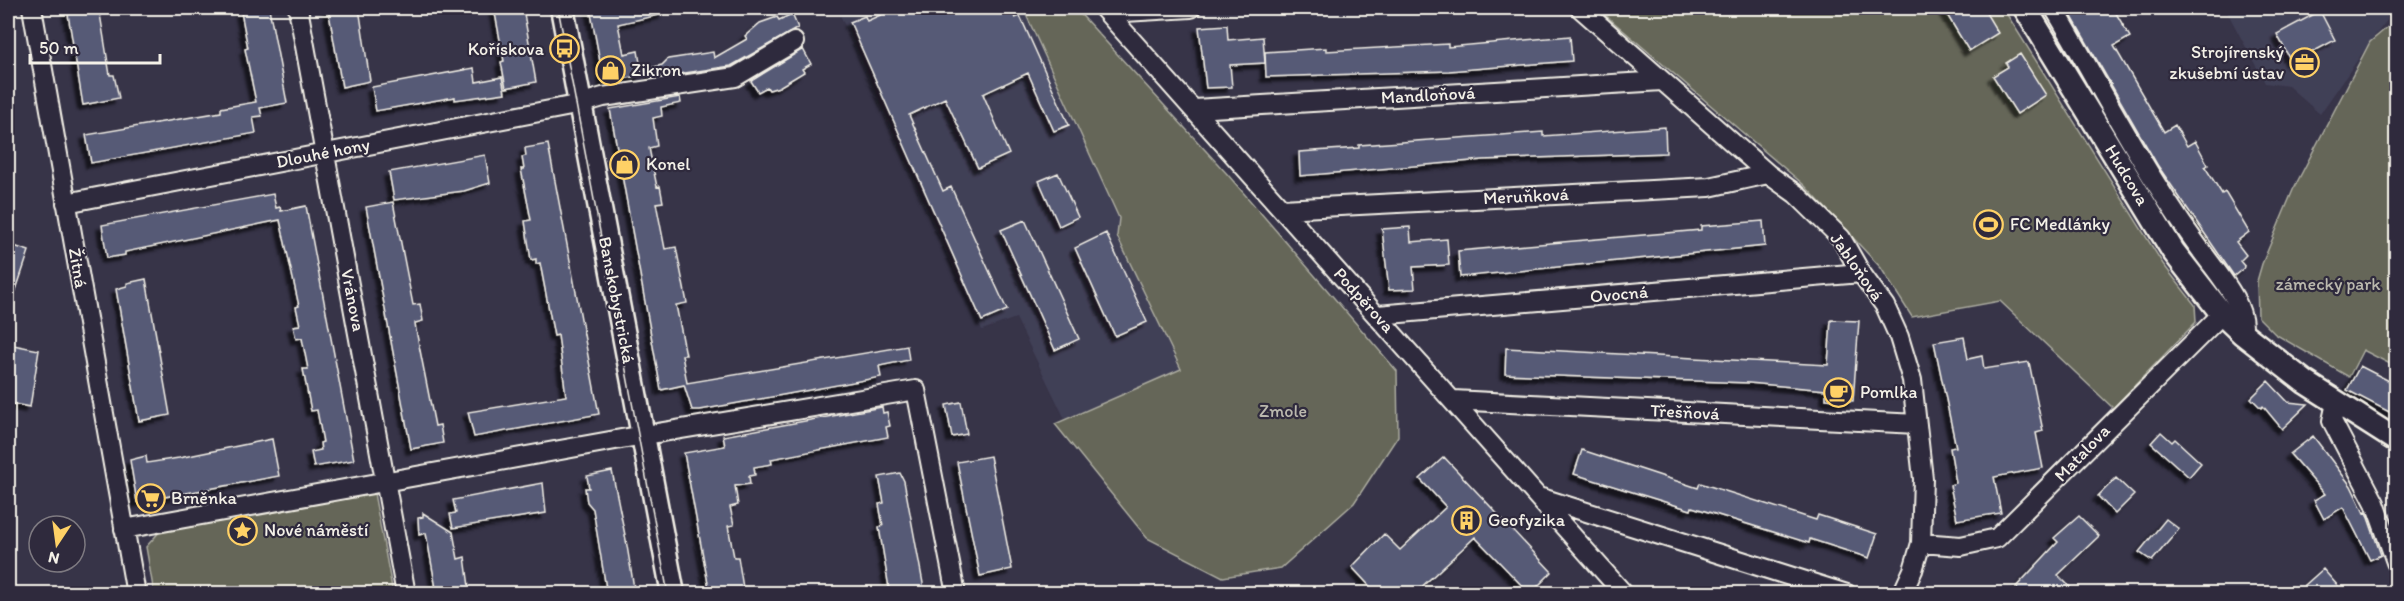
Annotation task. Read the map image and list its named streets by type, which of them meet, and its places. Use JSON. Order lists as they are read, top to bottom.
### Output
{
  "streets": {
    "street": [
      "Mandloňová",
      "Dlouhé hony",
      "Hudcova",
      "Meruňková",
      "Jabloňová",
      "Žitná",
      "Ovocná",
      "Vránova",
      "Banskobystrická",
      "Podpěrova",
      "Třešňová",
      "Matalova"
    ]
  },
  "crossings": [
    ["Mandloňová", "Jabloňová"],
    ["Mandloňová", "Podpěrova"],
    ["Dlouhé hony", "Žitná"],
    ["Dlouhé hony", "Vránova"],
    ["Dlouhé hony", "Banskobystrická"],
    ["Hudcova", "Matalova"],
    ["Meruňková", "Jabloňová"],
    ["Meruňková", "Podpěrova"],
    ["Jabloňová", "Ovocná"],
    ["Jabloňová", "Třešňová"],
    ["Jabloňová", "Matalova"],
    ["Ovocná", "Podpěrova"],
    ["Podpěrova", "Třešňová"]
  ],
  "parks": ["zámecký park", "Zmole"],
  "places": {
    "bus stop": ["Kořískova"],
    "office": ["Strojírenský zkušební ústav"],
    "shop": ["Zikron", "Konel"],
    "sports": ["FC Medlánky"],
    "cafe": ["Pomlka"],
    "supermarket": ["Brněnka"],
    "building": ["Geofyzika"],
    "place": ["Nové náměstí"]
  },
  "scale_bar": "50 m",
  "north": "bottom"
}
